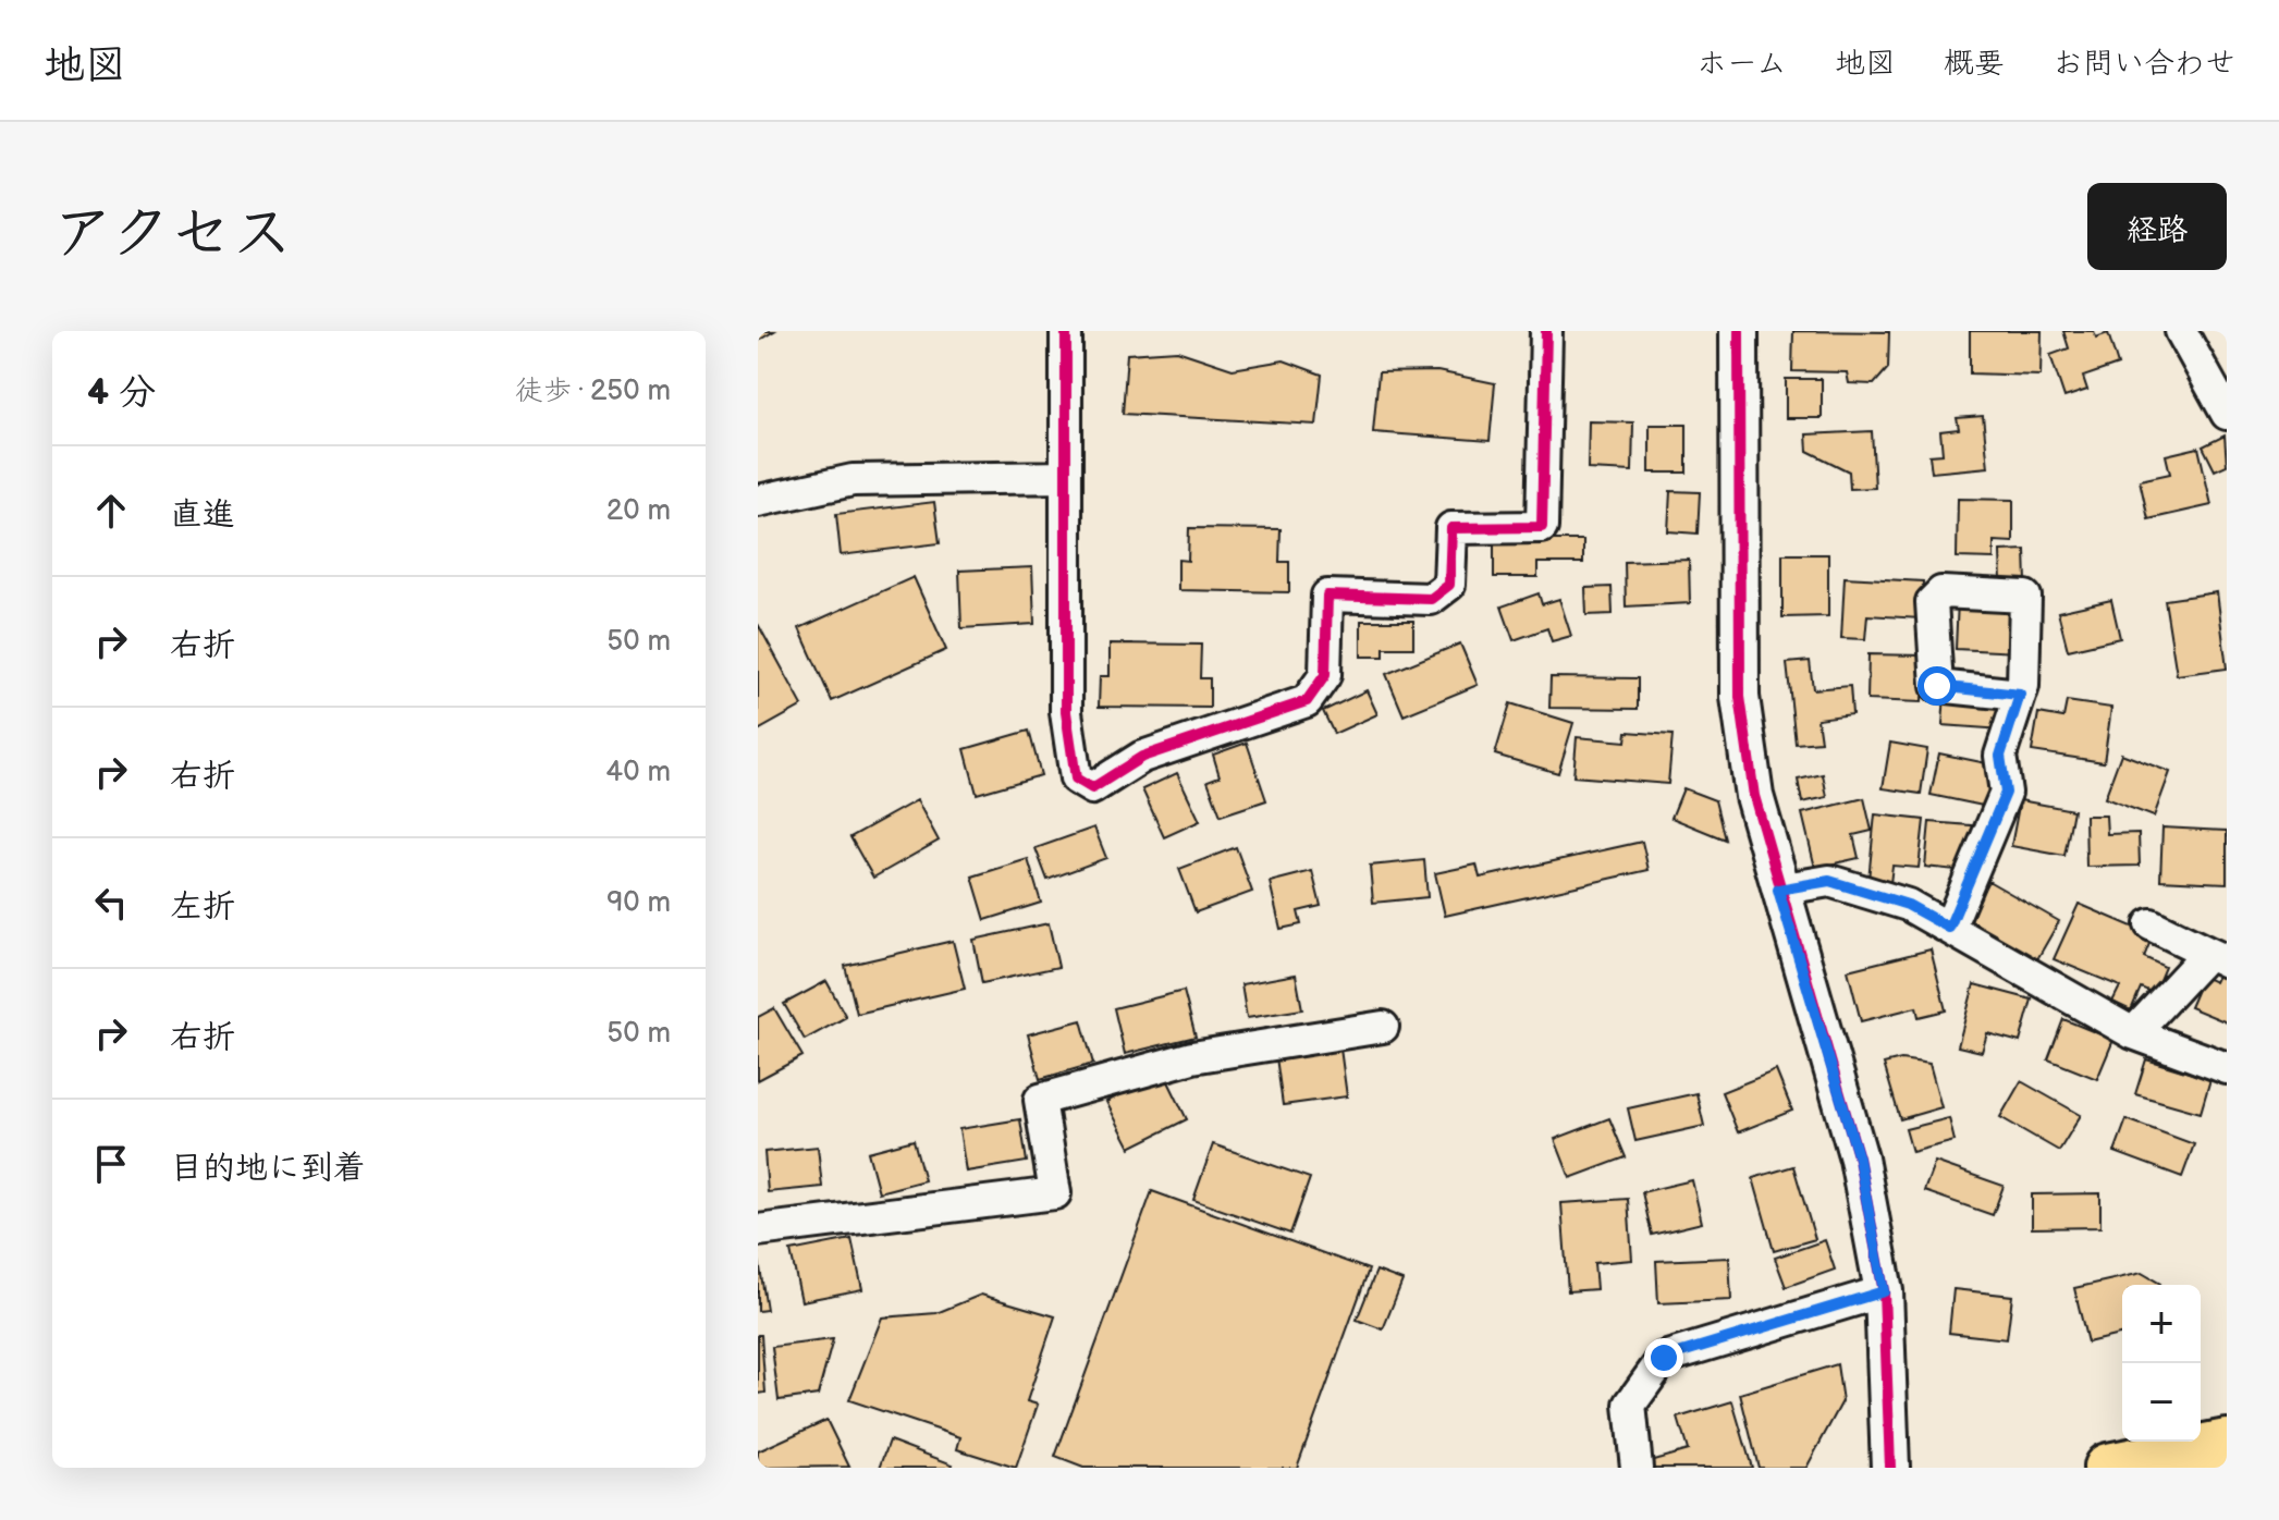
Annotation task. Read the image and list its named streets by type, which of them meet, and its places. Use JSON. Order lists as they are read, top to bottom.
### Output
{
  "page": {
    "header": "地図",
    "nav": [
      "ホーム",
      "地図",
      "概要",
      "お問い合わせ"
    ],
    "title": "アクセス",
    "buttons": "経路",
    "heading": ["4 分", "徒歩 · 250 m"],
    "list": [
      ["直進", "20 m"],
      ["右折", "50 m"],
      ["右折", "40 m"],
      ["左折", "90 m"],
      ["右折", "50 m"],
      "目的地に到着"
    ],
    "map_buttons": ["+", "−"]
  }
}
